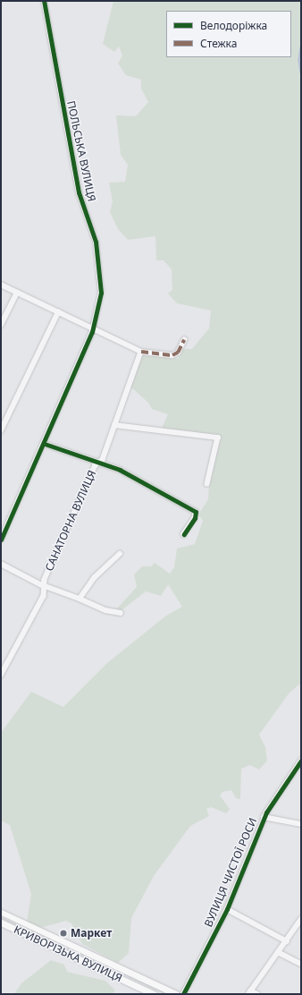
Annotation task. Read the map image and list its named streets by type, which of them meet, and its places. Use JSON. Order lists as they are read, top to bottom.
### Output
{
  "streets": {
    "main road": ["КРИВОРІЗЬКА ВУЛИЦЯ"],
    "street": ["ПОЛЬСЬКА ВУЛИЦЯ", "САНАТОРНА ВУЛИЦЯ", "ВУЛИЦЯ ЧИСТОЇ РОСИ"]
  },
  "places": ["Маркет"],
  "legend": ["Велодоріжка", "Стежка"]
}
